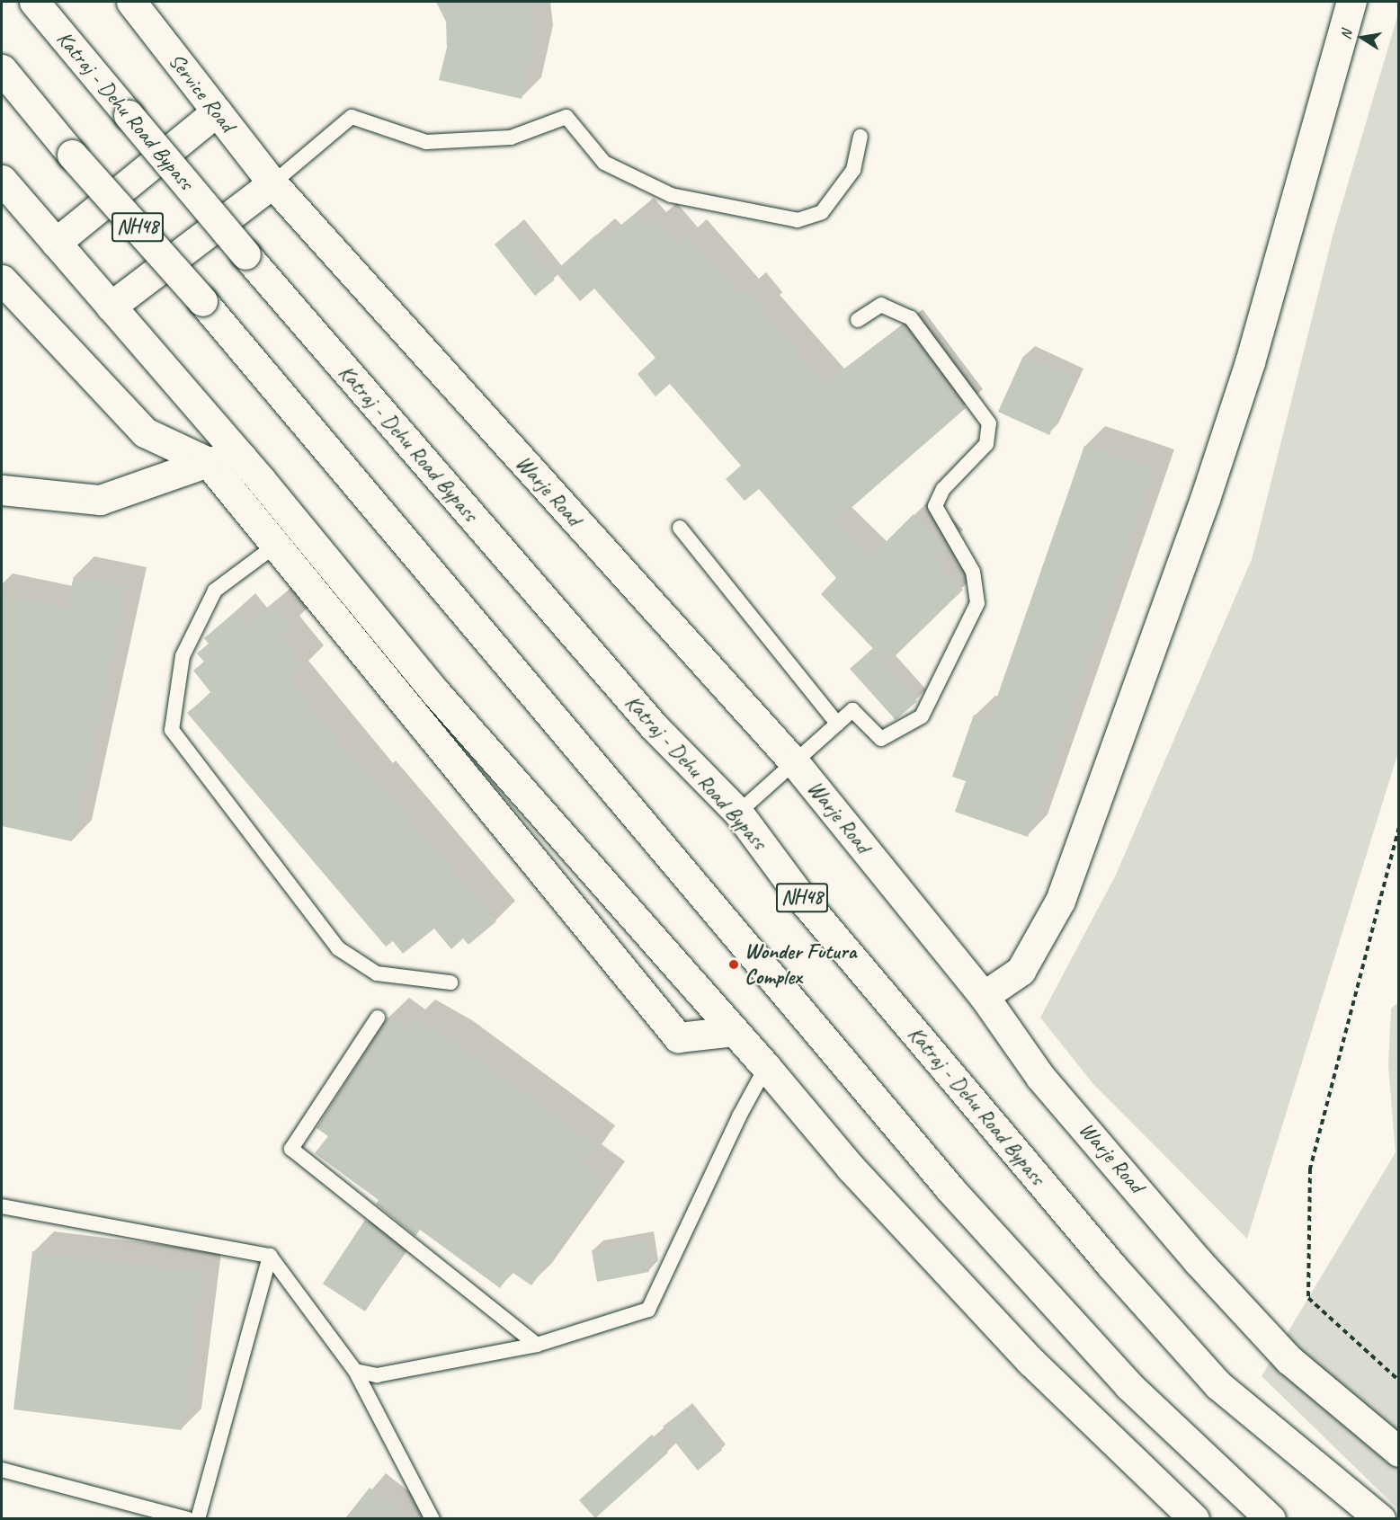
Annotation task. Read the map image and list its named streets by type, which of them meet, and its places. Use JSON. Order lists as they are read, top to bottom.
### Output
{
  "streets": {
    "main road": [
      "Service Road",
      "Katraj - Dehu Road Bypass",
      "NH48",
      "Warje Road"
    ]
  },
  "crossings": [
    ["Service Road", "Warje Road"]
  ],
  "places": ["Wonder Futura Complex"],
  "north": "left"
}
